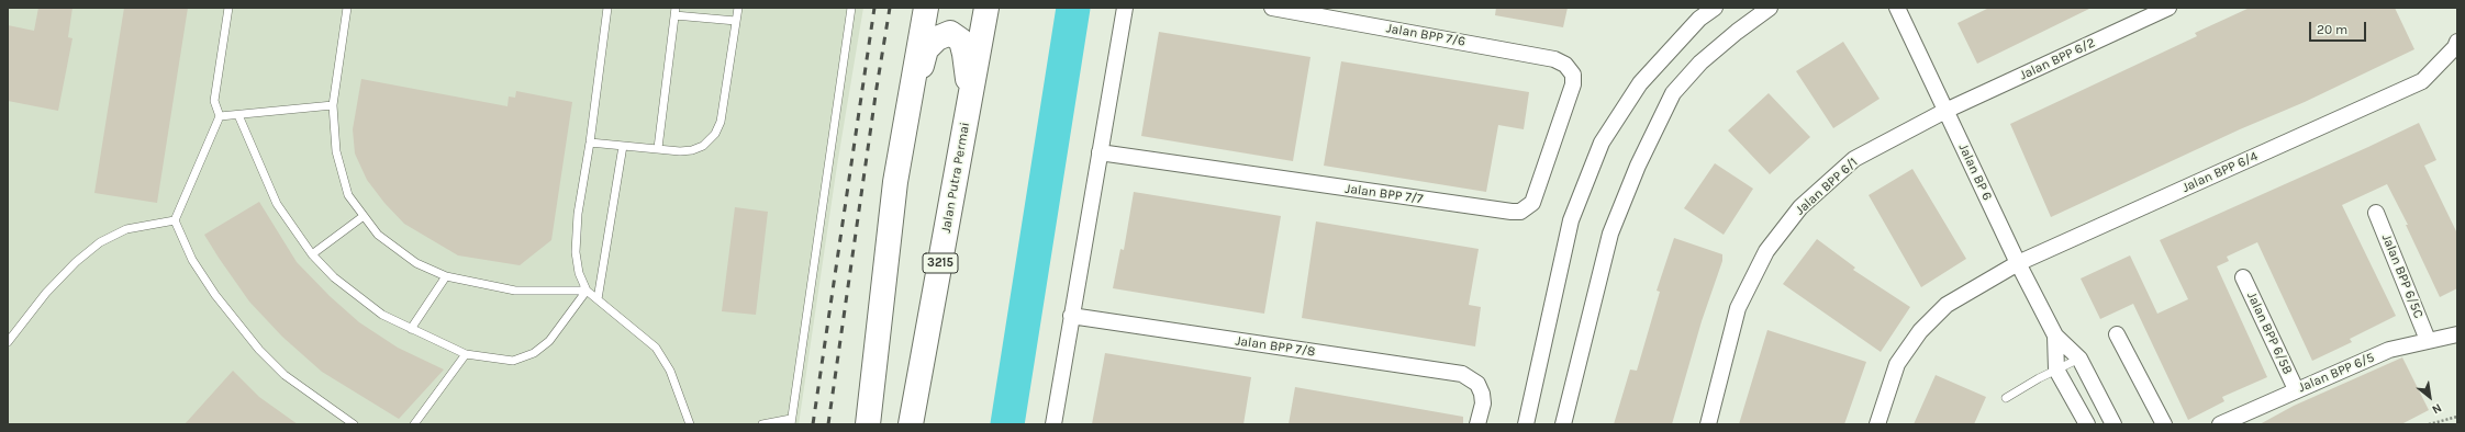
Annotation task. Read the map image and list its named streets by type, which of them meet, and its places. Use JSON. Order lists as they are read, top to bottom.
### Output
{
  "streets": {
    "main road": ["Jalan Putra Permai", "3215"],
    "street": [
      "Jalan BPP 7/6",
      "Jalan BPP 6/2",
      "Jalan BP 6",
      "Jalan BPP 6/4",
      "Jalan BPP 6/1",
      "Jalan BPP 7/7",
      "Jalan BPP 6/5C",
      "Jalan BPP 6/5B",
      "Jalan BPP 7/8",
      "Jalan BPP 6/5"
    ]
  },
  "crossings": [
    ["Jalan BPP 7/6", "Jalan BPP 7/7"],
    ["Jalan BPP 6/2", "Jalan BP 6"],
    ["Jalan BPP 6/2", "Jalan BPP 6/1"],
    ["Jalan BP 6", "Jalan BPP 6/4"],
    ["Jalan BP 6", "Jalan BPP 6/1"],
    ["Jalan BPP 6/5C", "Jalan BPP 6/5"],
    ["Jalan BPP 6/5B", "Jalan BPP 6/5"]
  ],
  "scale_bar": "20 m",
  "north": "bottom right"
}
